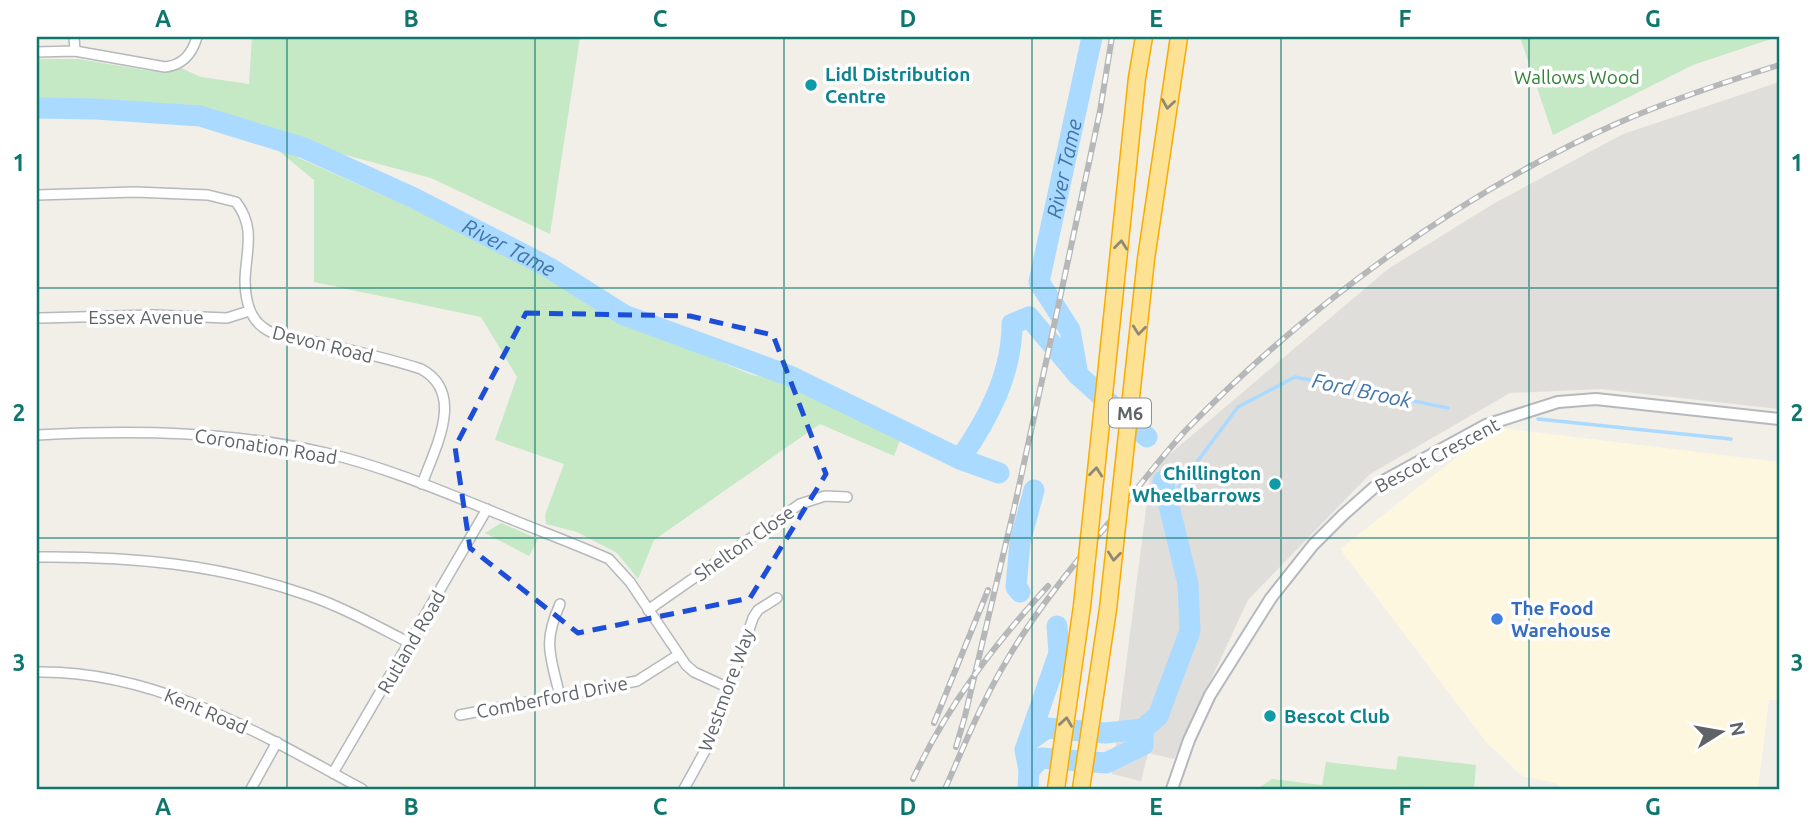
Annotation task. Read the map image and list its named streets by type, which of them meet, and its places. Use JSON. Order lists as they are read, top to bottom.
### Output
{
  "streets": {
    "highway": ["M6"],
    "street": [
      "Essex Avenue",
      "Devon Road",
      "Coronation Road",
      "Bescot Crescent",
      "Shelton Close",
      "Rutland Road",
      "Westmore Way",
      "Comberford Drive",
      "Kent Road"
    ]
  },
  "crossings": [
    ["Essex Avenue", "Devon Road"],
    ["Devon Road", "Coronation Road"],
    ["Coronation Road", "Shelton Close"],
    ["Coronation Road", "Rutland Road"],
    ["Coronation Road", "Westmore Way"],
    ["Coronation Road", "Comberford Drive"],
    ["Rutland Road", "Kent Road"]
  ],
  "water": ["River Tame", "Ford Brook"],
  "parks": ["Wallows Wood"],
  "places": [
    "Lidl Distribution Centre",
    "Chillington Wheelbarrows",
    "The Food Warehouse",
    "Bescot Club"
  ],
  "north": "right",
  "grid": {
    "columns": [
      "A",
      "B",
      "C",
      "D",
      "E",
      "F",
      "G"
    ],
    "rows": ["1", "2", "3"]
  }
}
